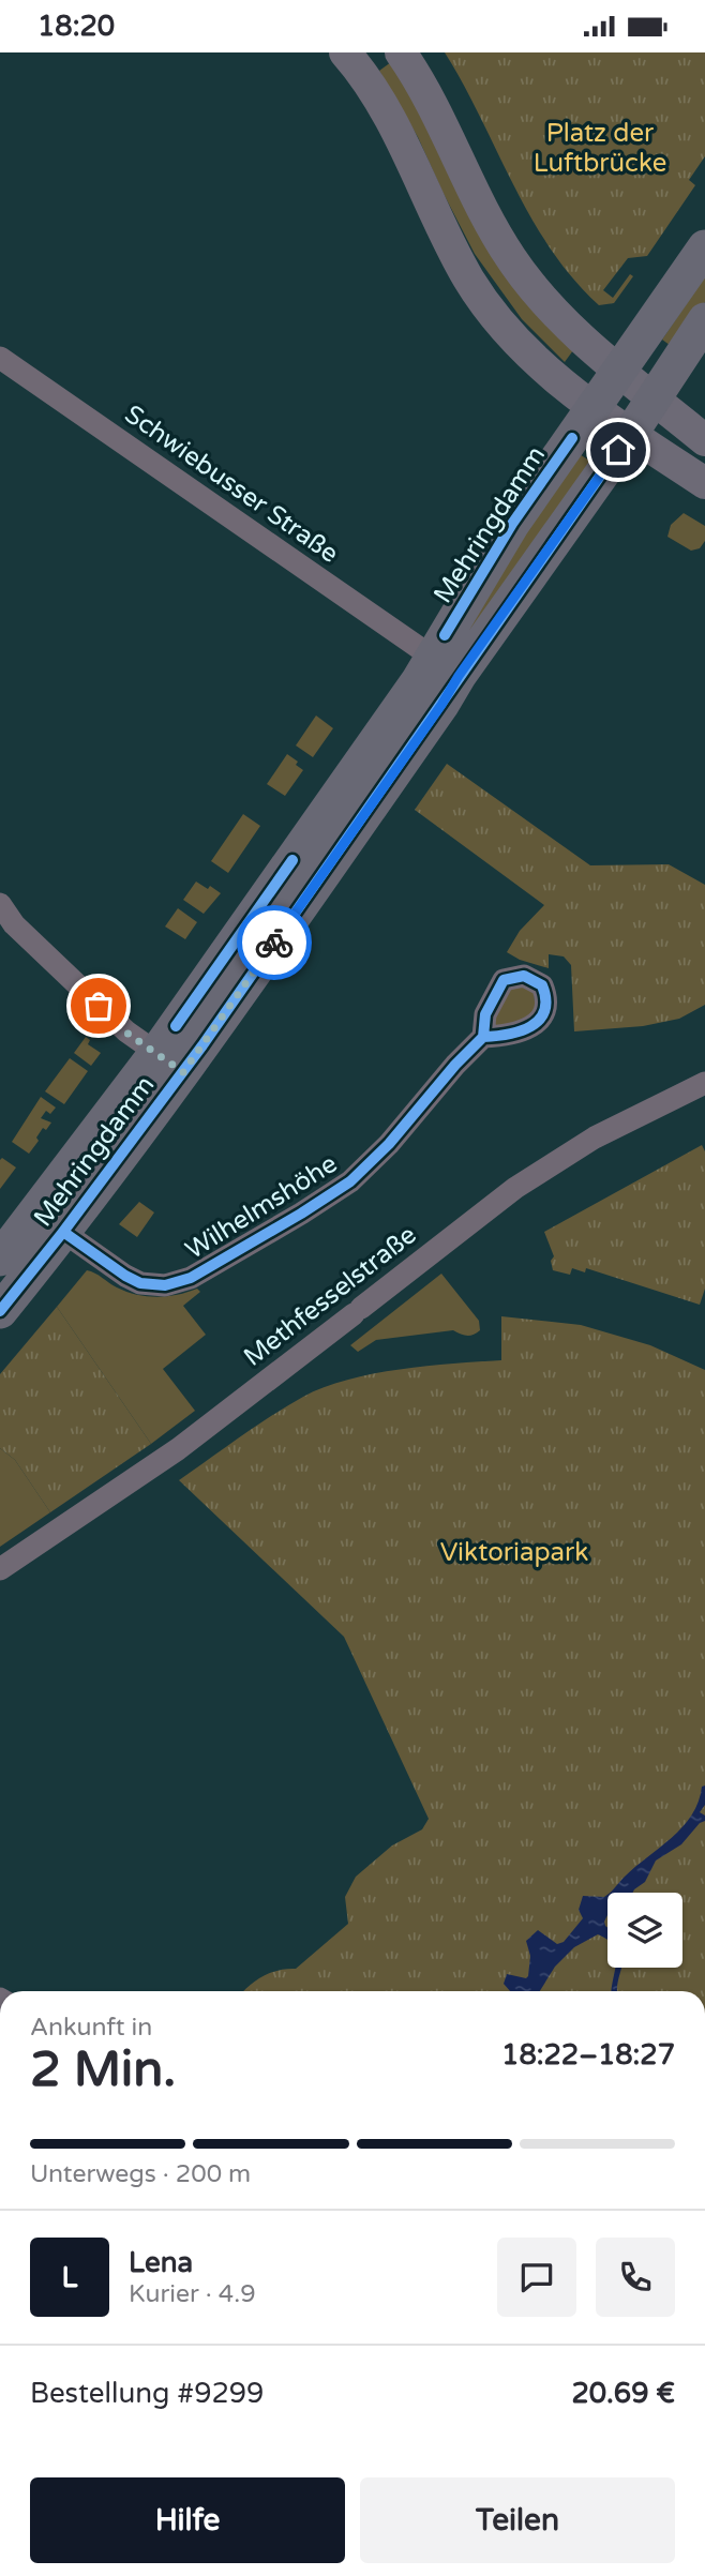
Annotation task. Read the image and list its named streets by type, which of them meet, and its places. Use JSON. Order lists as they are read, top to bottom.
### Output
{
  "streets": {
    "main road": ["Mehringdamm"],
    "street": ["Schwiebusser Straße", "Wilhelmshöhe", "Methfesselstraße"]
  },
  "crossings": [
    ["Schwiebusser Straße", "Mehringdamm"],
    ["Mehringdamm", "Wilhelmshöhe"]
  ],
  "parks": ["Platz der Luftbrücke", "Viktoriapark"],
  "page": {
    "status": "18:20",
    "heading": ["2 Min.", "Ankunft in", "18:22–18:27"],
    "panel": [
      "Lena",
      "Kurier · 4.9",
      "Bestellung #9299",
      "20.69 €"
    ],
    "bar": "Unterwegs · 200 m",
    "round": "L",
    "buttons": ["Hilfe", "Teilen"]
  }
}
